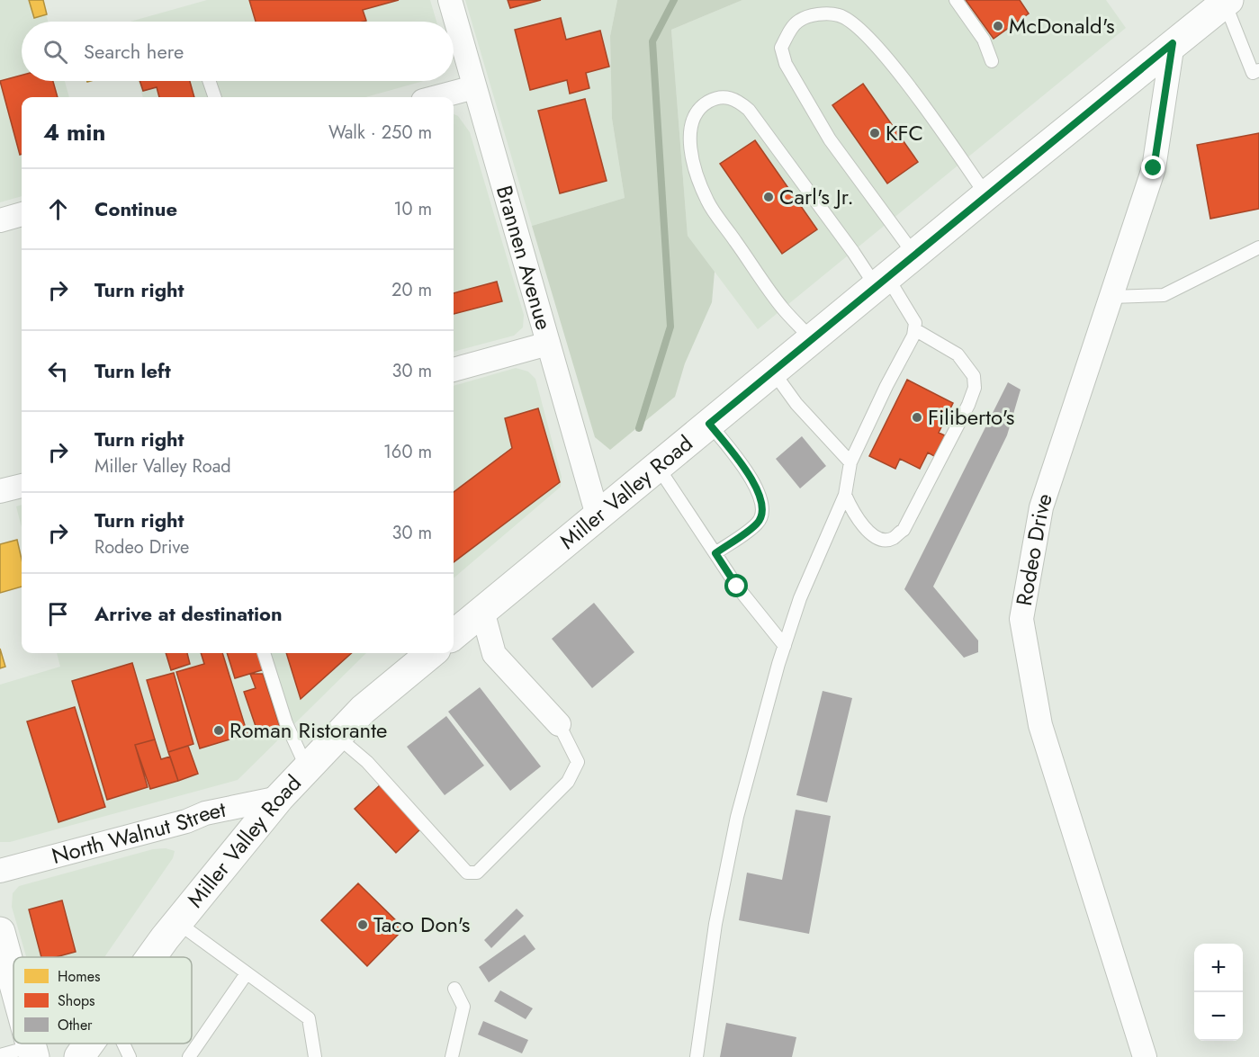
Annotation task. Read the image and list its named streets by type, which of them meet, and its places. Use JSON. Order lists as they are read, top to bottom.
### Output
{
  "streets": {
    "main road": ["Miller Valley Road"],
    "street": ["Brannen Avenue", "Rodeo Drive", "North Walnut Street"]
  },
  "crossings": [
    ["Brannen Avenue", "Miller Valley Road"],
    ["Miller Valley Road", "Rodeo Drive"],
    ["Miller Valley Road", "North Walnut Street"]
  ],
  "places": [
    "McDonald's",
    "KFC",
    "Carl's Jr.",
    "Filiberto's",
    "Roman Ristorante",
    "Taco Don's"
  ],
  "legend": ["Homes", "Shops", "Other"],
  "page": {
    "search": "Search here",
    "heading": ["4 min", "Walk · 250 m"],
    "list": [
      ["Continue", "10 m"],
      ["Turn right", "20 m"],
      ["Turn left", "30 m"],
      ["Turn right", "Miller Valley Road", "160 m"],
      ["Turn right", "Rodeo Drive", "30 m"],
      "Arrive at destination"
    ],
    "map_buttons": ["+", "−"]
  }
}
